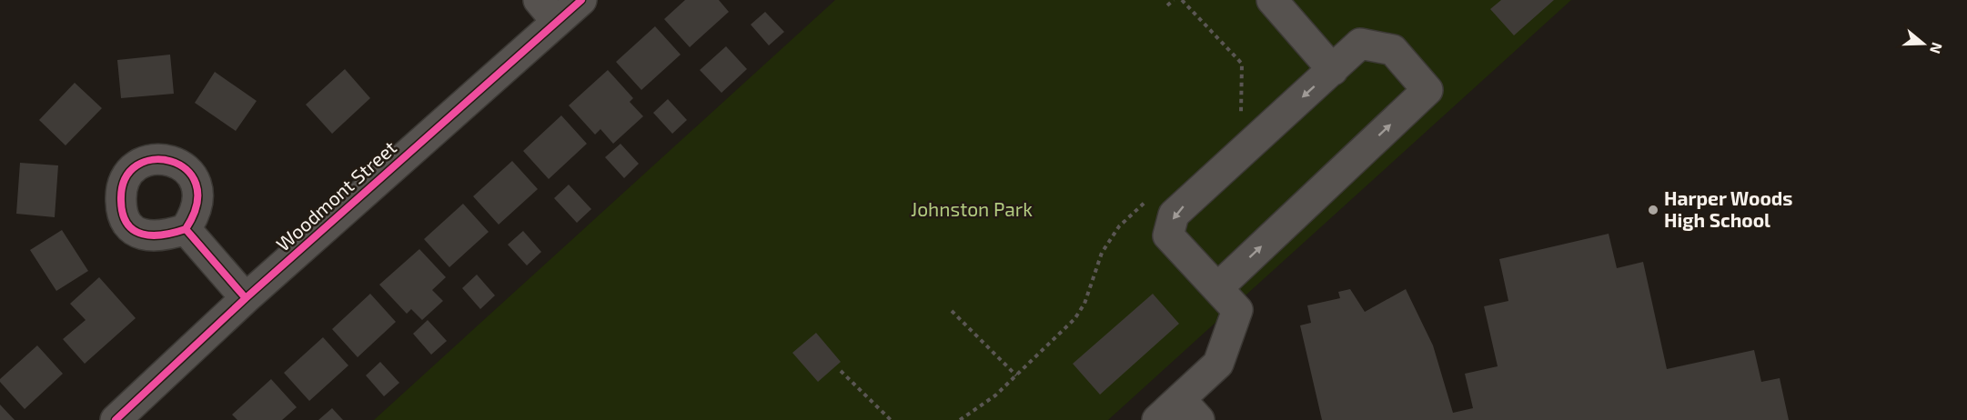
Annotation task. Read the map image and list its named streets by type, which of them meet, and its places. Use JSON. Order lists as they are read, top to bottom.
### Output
{
  "streets": {
    "street": ["Woodmont Street"]
  },
  "parks": ["Johnston Park"],
  "places": ["Harper Woods High School"],
  "north": "right"
}
